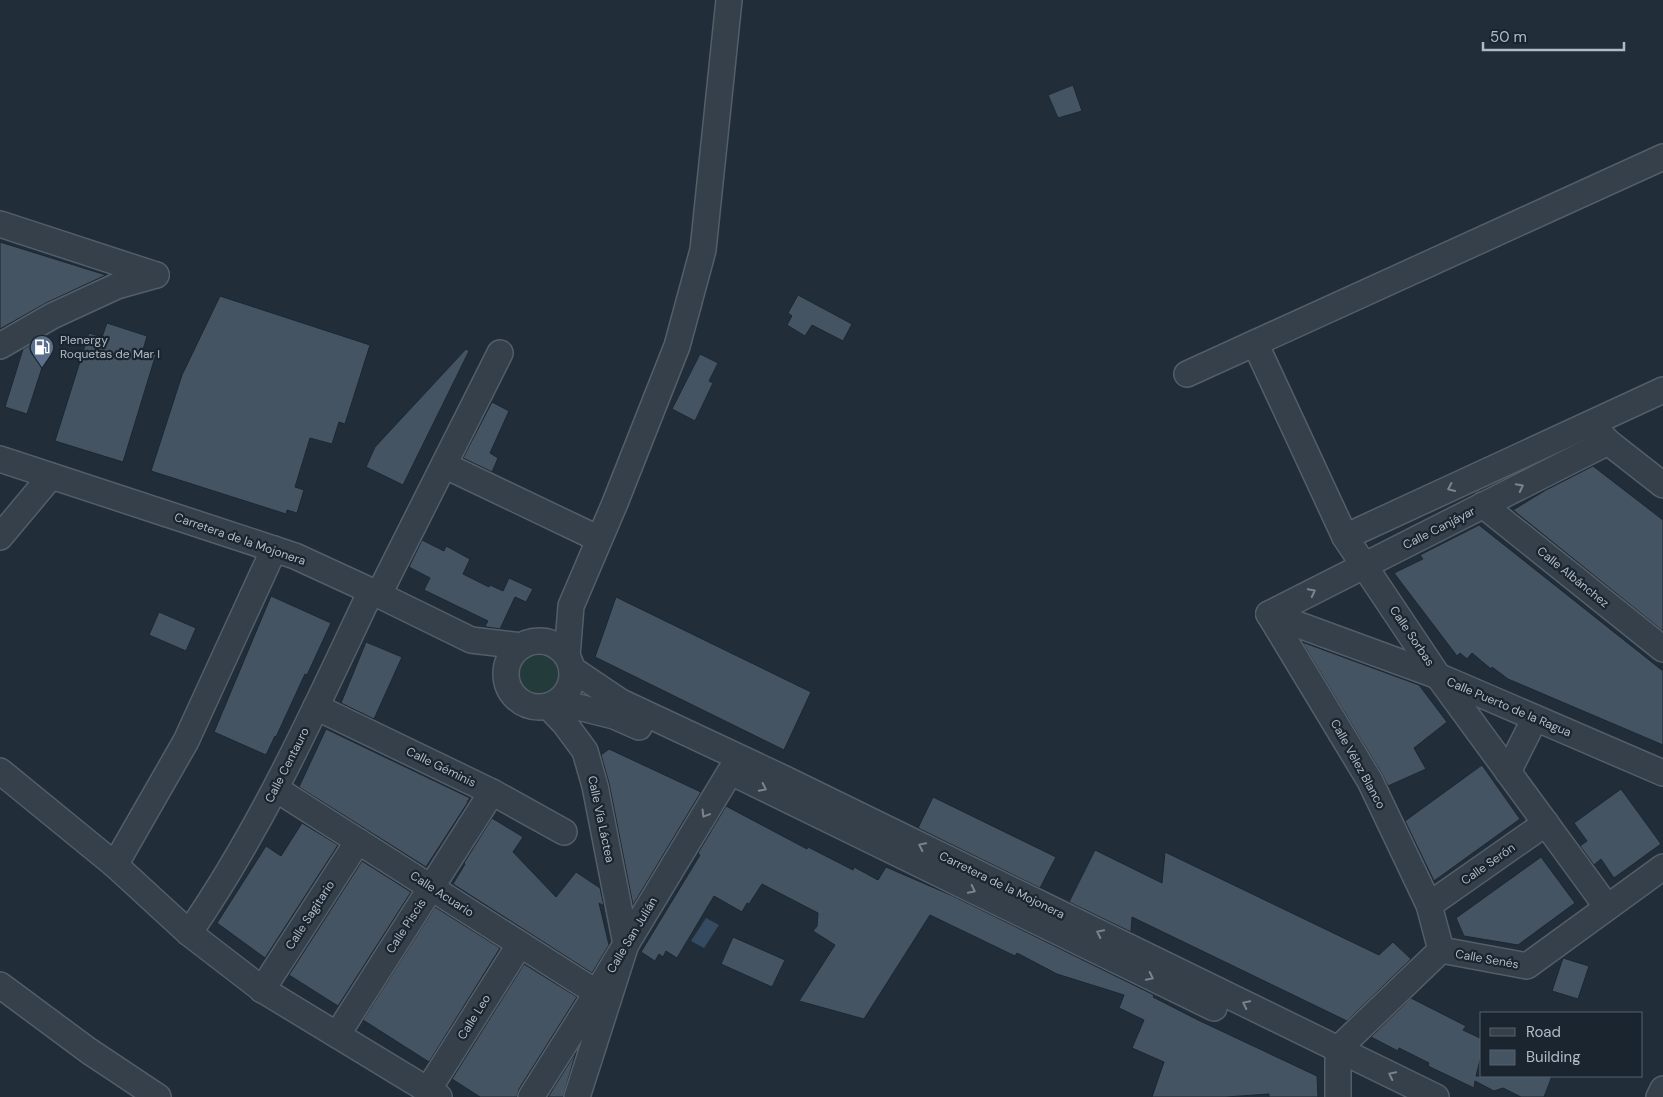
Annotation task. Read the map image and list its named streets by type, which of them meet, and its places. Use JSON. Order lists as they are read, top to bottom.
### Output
{
  "streets": {
    "street": [
      "Calle Canjáyar",
      "Carretera de la Mojonera",
      "Calle Albánchez",
      "Calle Sorbas",
      "Calle Puerto de la Ragua",
      "Calle Vélez Blanco",
      "Calle Centauro",
      "Calle Géminis",
      "Calle Vía Láctea",
      "Calle Serón",
      "Calle Acuario",
      "Calle Sagitario",
      "Calle Piscis",
      "Calle San Julián",
      "Calle Senés",
      "Calle Leo"
    ]
  },
  "crossings": [
    ["Calle Canjáyar", "Calle Albánchez"],
    ["Calle Canjáyar", "Calle Sorbas"],
    ["Calle Canjáyar", "Calle Puerto de la Ragua"],
    ["Calle Canjáyar", "Calle Vélez Blanco"],
    ["Carretera de la Mojonera", "Calle Centauro"],
    ["Carretera de la Mojonera", "Calle Vía Láctea"],
    ["Carretera de la Mojonera", "Calle San Julián"],
    ["Carretera de la Mojonera", "Calle Senés"],
    ["Calle Sorbas", "Calle Puerto de la Ragua"],
    ["Calle Sorbas", "Calle Serón"],
    ["Calle Sorbas", "Calle Senés"],
    ["Calle Puerto de la Ragua", "Calle Vélez Blanco"],
    ["Calle Vélez Blanco", "Calle Serón"],
    ["Calle Vélez Blanco", "Calle Senés"],
    ["Calle Centauro", "Calle Géminis"],
    ["Calle Centauro", "Calle Acuario"],
    ["Calle Géminis", "Calle Piscis"],
    ["Calle Vía Láctea", "Calle San Julián"],
    ["Calle Acuario", "Calle Sagitario"],
    ["Calle Acuario", "Calle Piscis"],
    ["Calle Acuario", "Calle San Julián"],
    ["Calle Acuario", "Calle Leo"]
  ],
  "one_way": ["Calle San Julián"],
  "places": {
    "fuel station": ["Plenergy Roquetas de Mar I"]
  },
  "legend": ["Road", "Building"],
  "scale_bar": "50 m"
}
